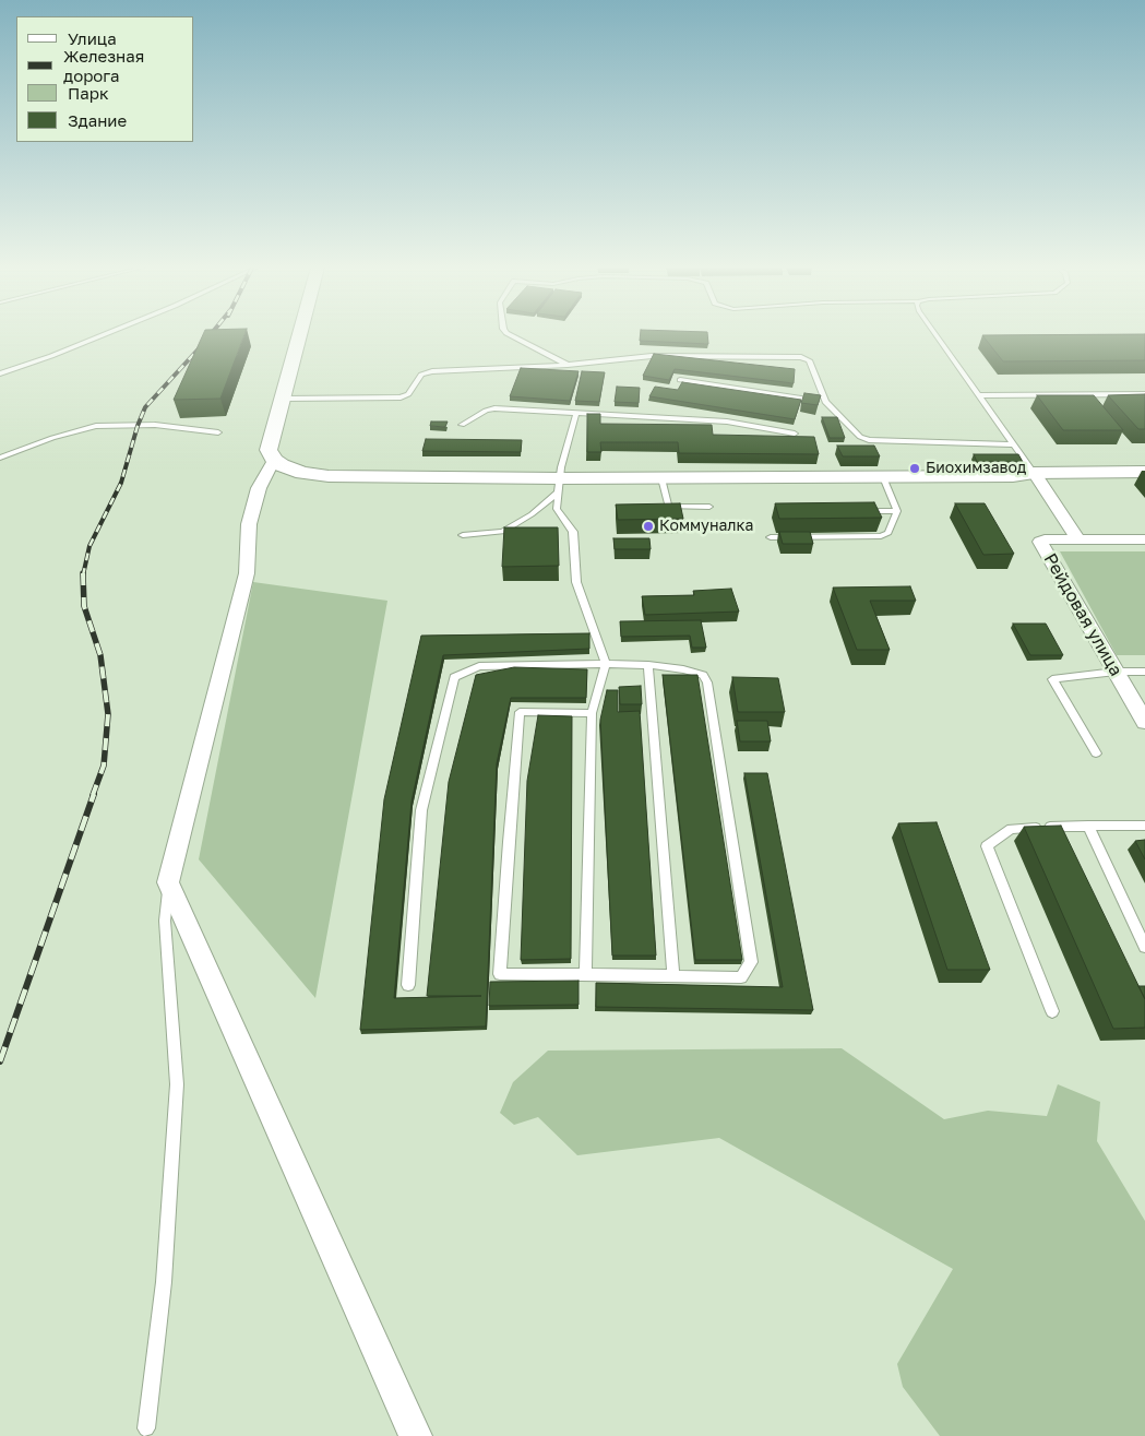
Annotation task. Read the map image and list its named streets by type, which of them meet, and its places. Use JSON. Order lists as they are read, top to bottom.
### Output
{
  "streets": {
    "street": ["Рейдовая улица"]
  },
  "places": ["Биохимзавод", "Коммуналка"],
  "legend": [
    "Улица",
    "Железная дорога",
    "Парк",
    "Здание"
  ]
}
